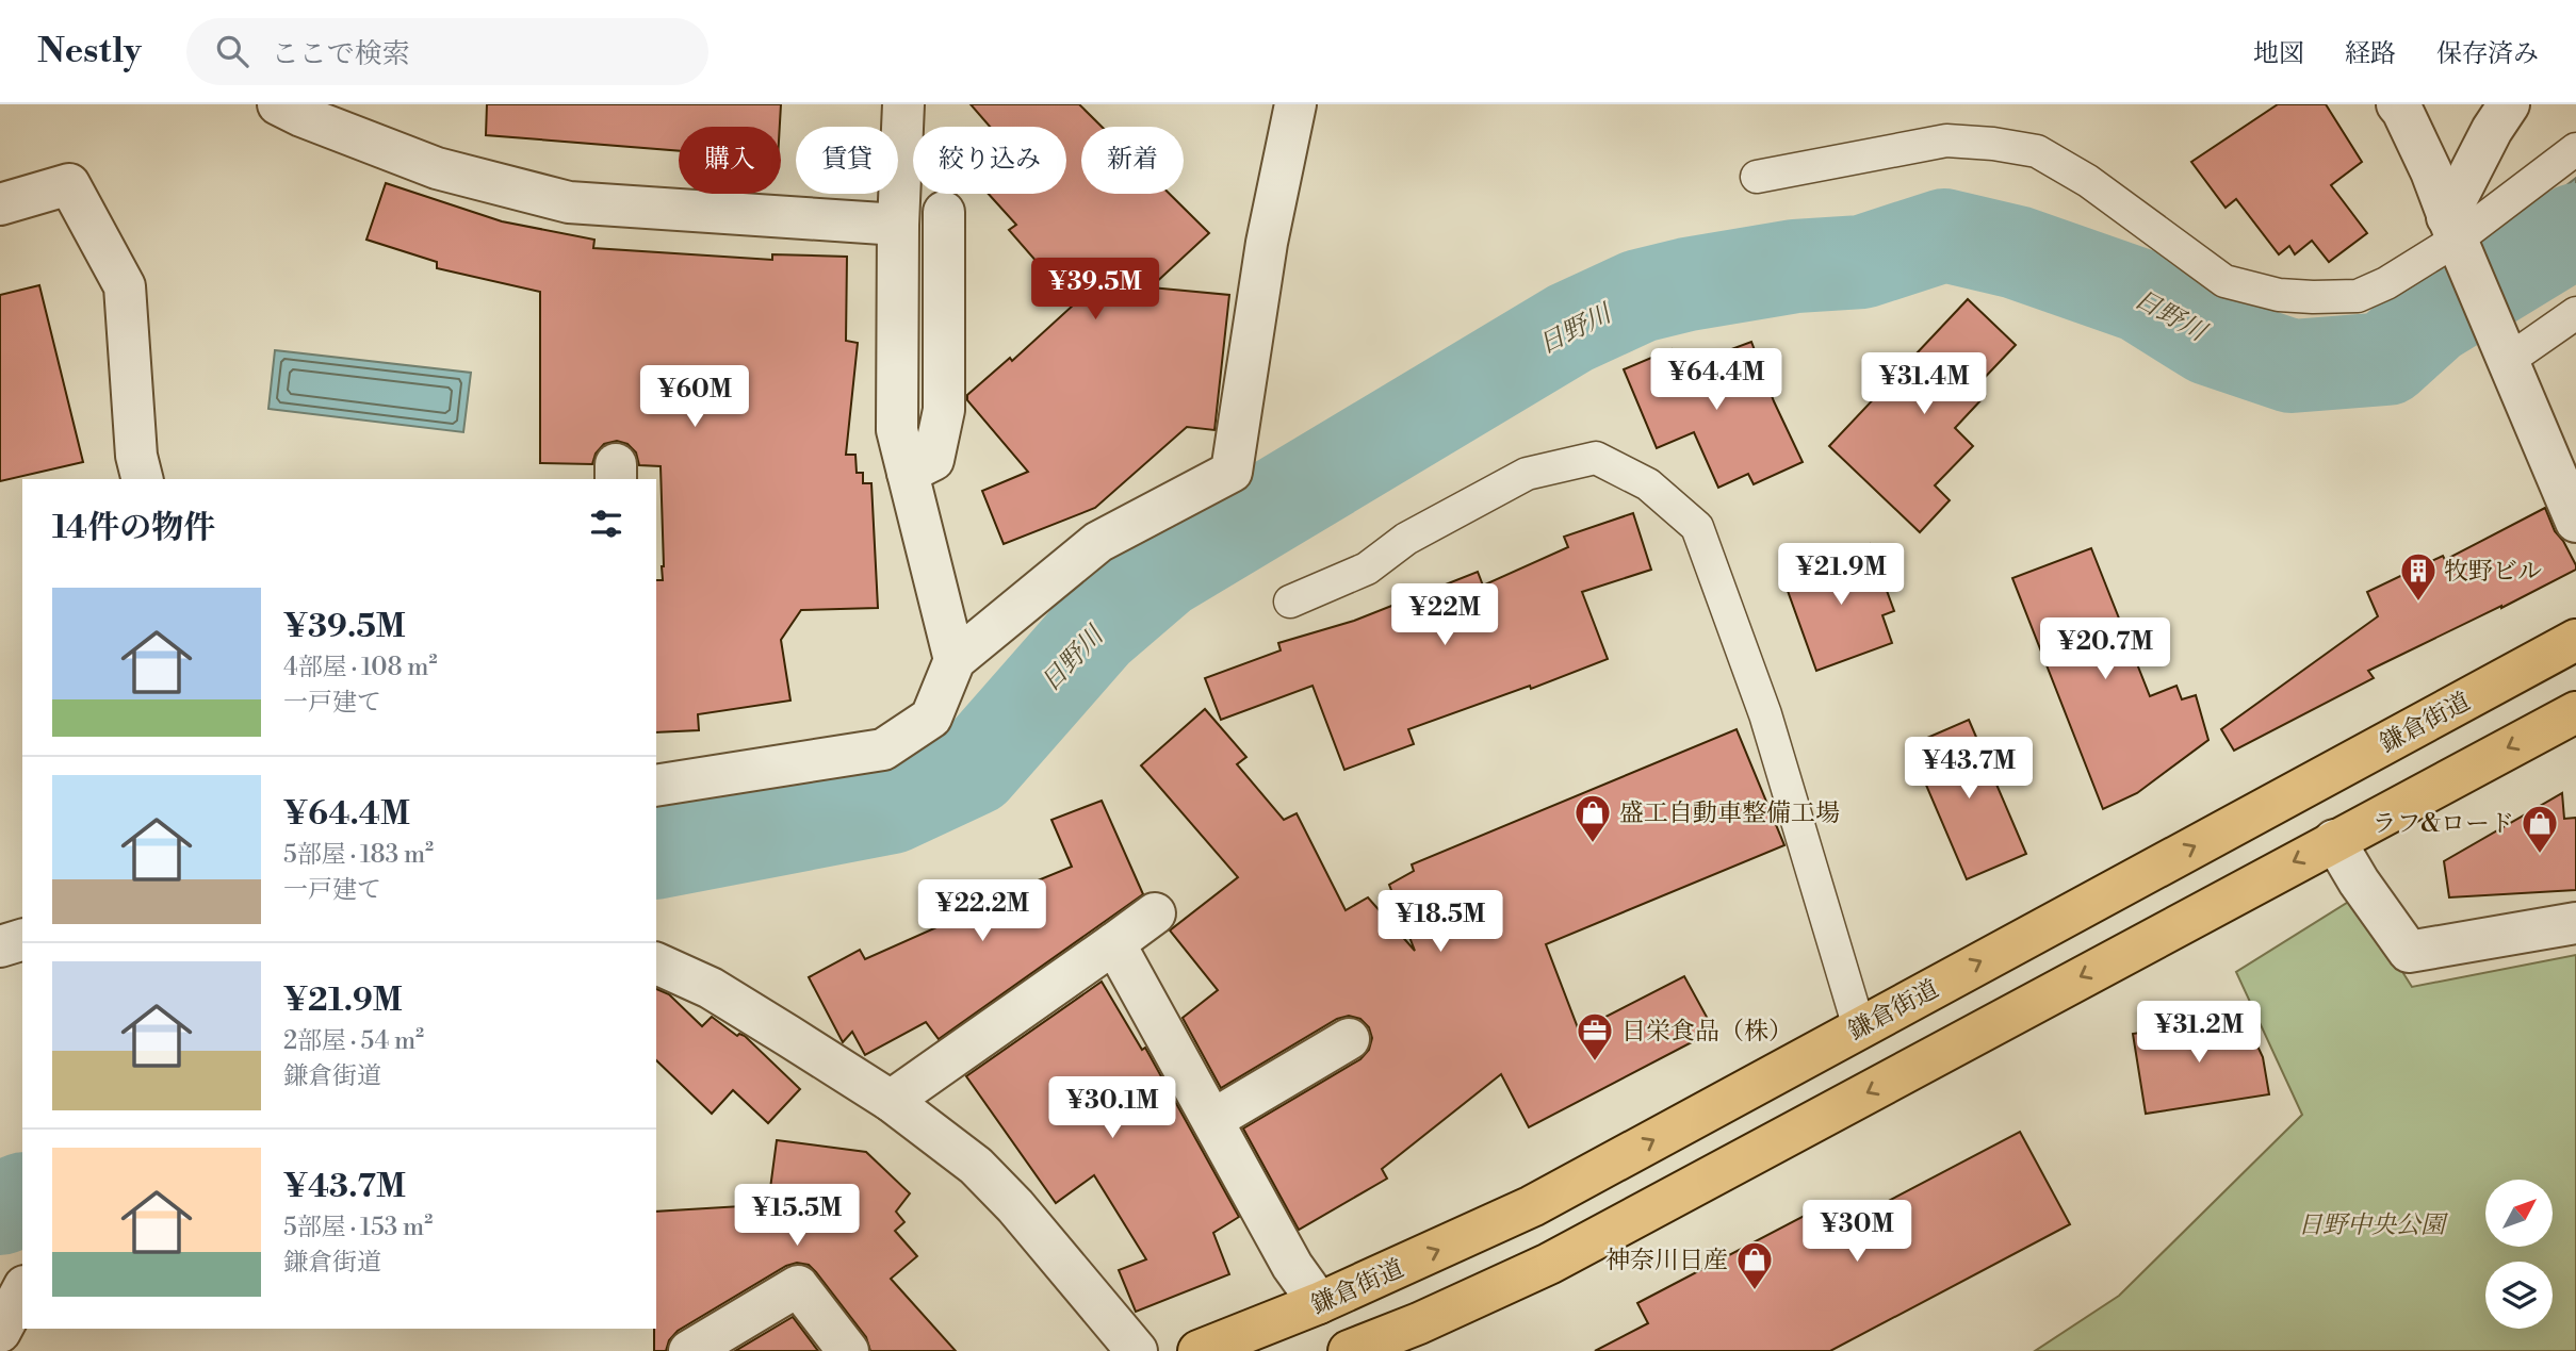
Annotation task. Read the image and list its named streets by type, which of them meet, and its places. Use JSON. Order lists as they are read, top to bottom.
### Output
{
  "streets": {
    "main road": ["鎌倉街道"]
  },
  "water": ["日野川"],
  "parks": ["日野中央公園"],
  "places": {
    "building": ["牧野ビル"],
    "shop": ["盛工自動車整備工場", "ラフ&ロード", "神奈川日産"],
    "office": ["日栄食品（株）"]
  },
  "north": "top right",
  "page": {
    "header": "Nestly",
    "search": "ここで検索",
    "nav": ["地図", "経路", "保存済み"],
    "chip": [
      "購入",
      "賃貸",
      "絞り込み",
      "新着"
    ],
    "price": [
      "¥39.5M",
      "¥64.4M",
      "¥31.4M",
      "¥60M",
      "¥21.9M",
      "¥22M",
      "¥20.7M",
      "¥43.7M",
      "¥22.2M",
      "¥18.5M",
      "¥31.2M",
      "¥30.1M",
      "¥15.5M",
      "¥30M"
    ],
    "heading": "14件の物件",
    "list": [
      {
        "name": "¥39.5M",
        "note": "4部屋 · 108 m² · 一戸建て"
      },
      {
        "name": "¥64.4M",
        "note": "5部屋 · 183 m² · 一戸建て"
      },
      {
        "name": "¥21.9M",
        "note": "2部屋 · 54 m² · 鎌倉街道"
      },
      {
        "name": "¥43.7M",
        "note": "5部屋 · 153 m² · 鎌倉街道"
      }
    ]
  }
}
